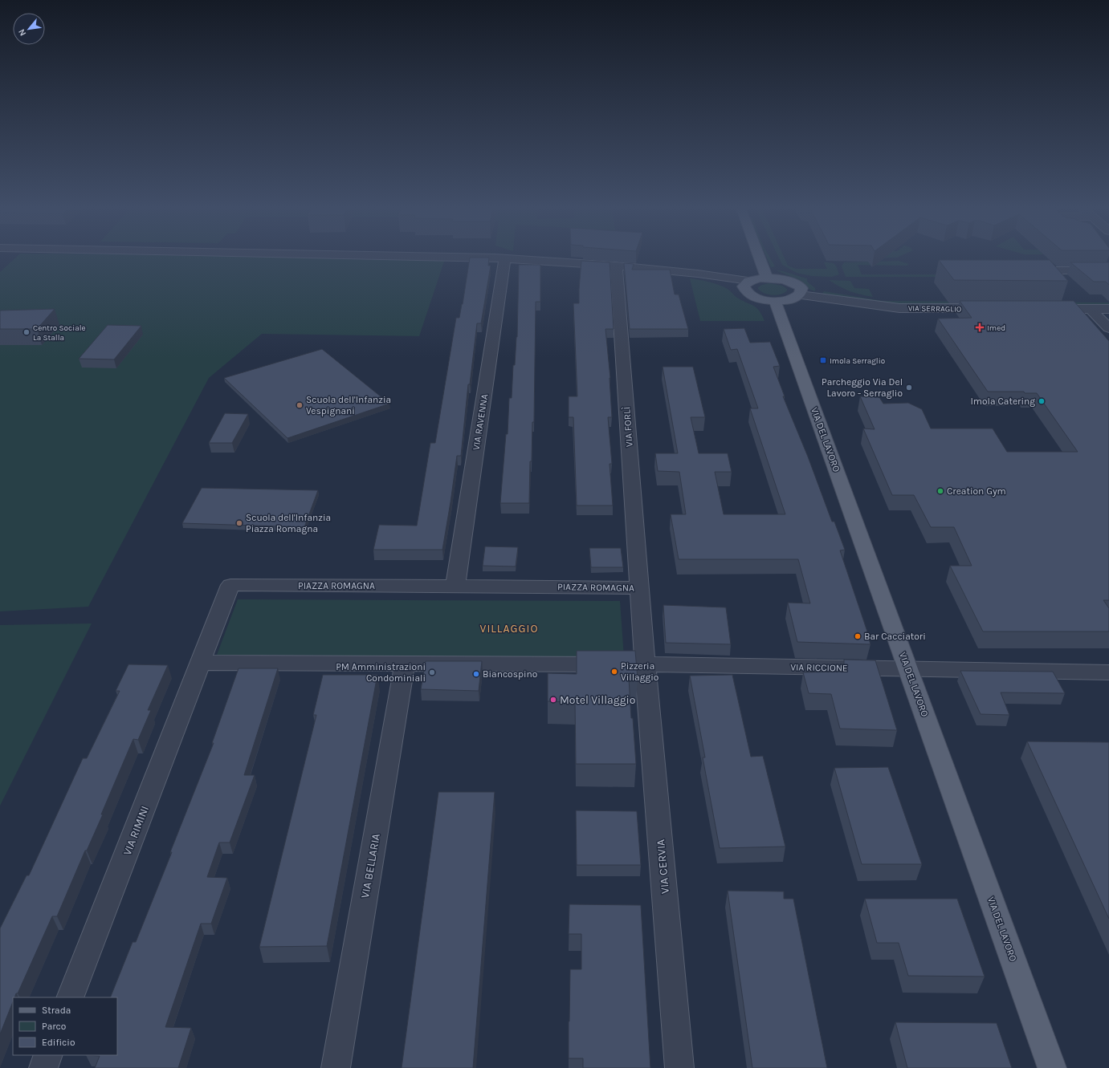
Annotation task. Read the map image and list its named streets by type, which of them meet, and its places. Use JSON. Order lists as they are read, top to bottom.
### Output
{
  "streets": {
    "main road": ["VIA DEL LAVORO"],
    "street": [
      "VIA SERRAGLIO",
      "VIA RAVENNA",
      "VIA FORLÌ",
      "PIAZZA ROMAGNA",
      "VIA RICCIONE",
      "VIA RIMINI",
      "VIA BELLARIA",
      "VIA CERVIA"
    ]
  },
  "crossings": [
    ["VIA RAVENNA", "PIAZZA ROMAGNA"],
    ["VIA FORLÌ", "PIAZZA ROMAGNA"],
    ["VIA DEL LAVORO", "VIA RICCIONE"],
    ["PIAZZA ROMAGNA", "VIA RICCIONE"],
    ["PIAZZA ROMAGNA", "VIA RIMINI"],
    ["PIAZZA ROMAGNA", "VIA CERVIA"],
    ["VIA RICCIONE", "VIA CERVIA"]
  ],
  "districts": ["VILLAGGIO"],
  "places": {
    "health": ["Imed"],
    "other": [
      "Centro Sociale La Stalla",
      "Parcheggio Via Del Lavoro - Serraglio",
      "Imola Catering",
      "Scuola dell'Infanzia Vespignani",
      "Creation Gym",
      "Scuola dell'Infanzia Piazza Romagna",
      "Bar Cacciatori",
      "Pizzeria Villaggio",
      "PM Amministrazioni Condominiali",
      "Biancospino",
      "Motel Villaggio"
    ],
    "transit": ["Imola Serraglio"]
  },
  "legend": ["Strada", "Parco", "Edificio"],
  "north": "bottom left"
}
